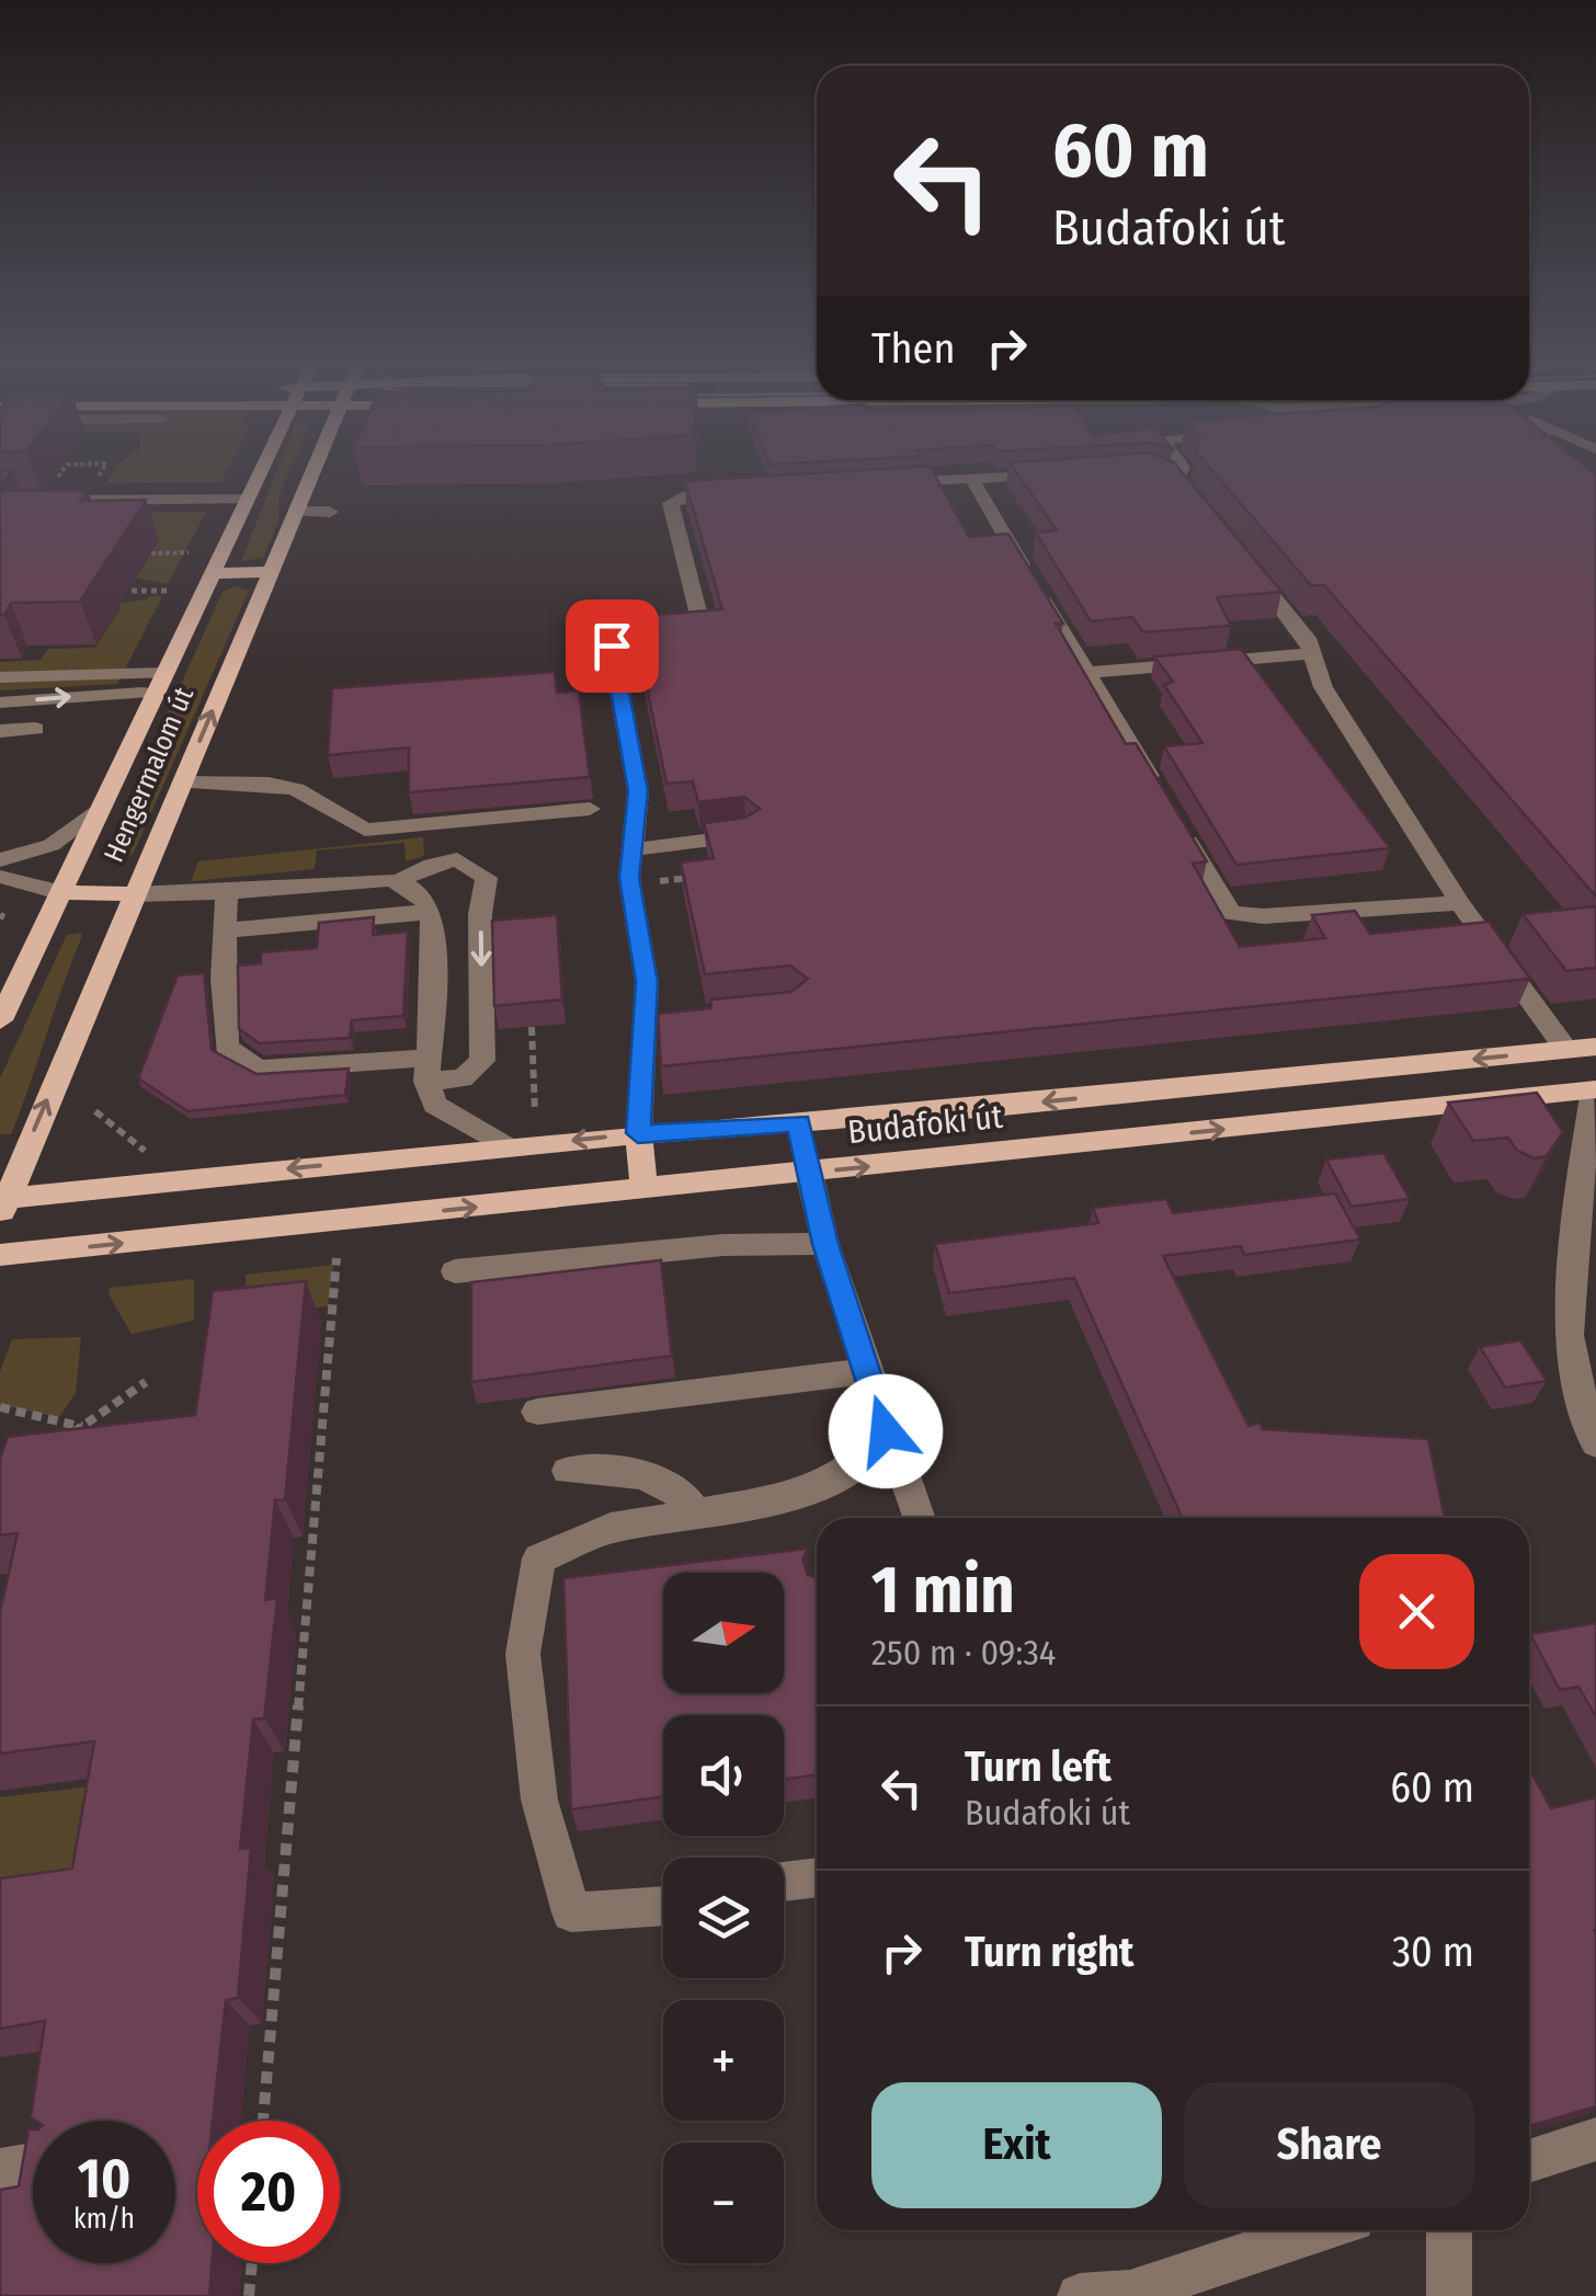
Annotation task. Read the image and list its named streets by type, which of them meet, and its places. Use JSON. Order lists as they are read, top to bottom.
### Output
{
  "streets": {
    "main road": ["Hengermalom út", "Budafoki út"]
  },
  "crossings": [
    ["Hengermalom út", "Budafoki út"]
  ],
  "north": "right",
  "page": {
    "turn": ["60 m", "Budafoki út"],
    "then": "Then",
    "heading": ["1 min", "250 m · 09:34"],
    "map_buttons": ["+", "−"],
    "list": [
      {
        "name": "Turn left",
        "note": "Budafoki út",
        "value": "60 m"
      },
      {
        "name": "Turn right",
        "value": "30 m"
      }
    ],
    "buttons": ["Exit", "Share"],
    "speed": "10 km/h",
    "limit": "20"
  }
}
